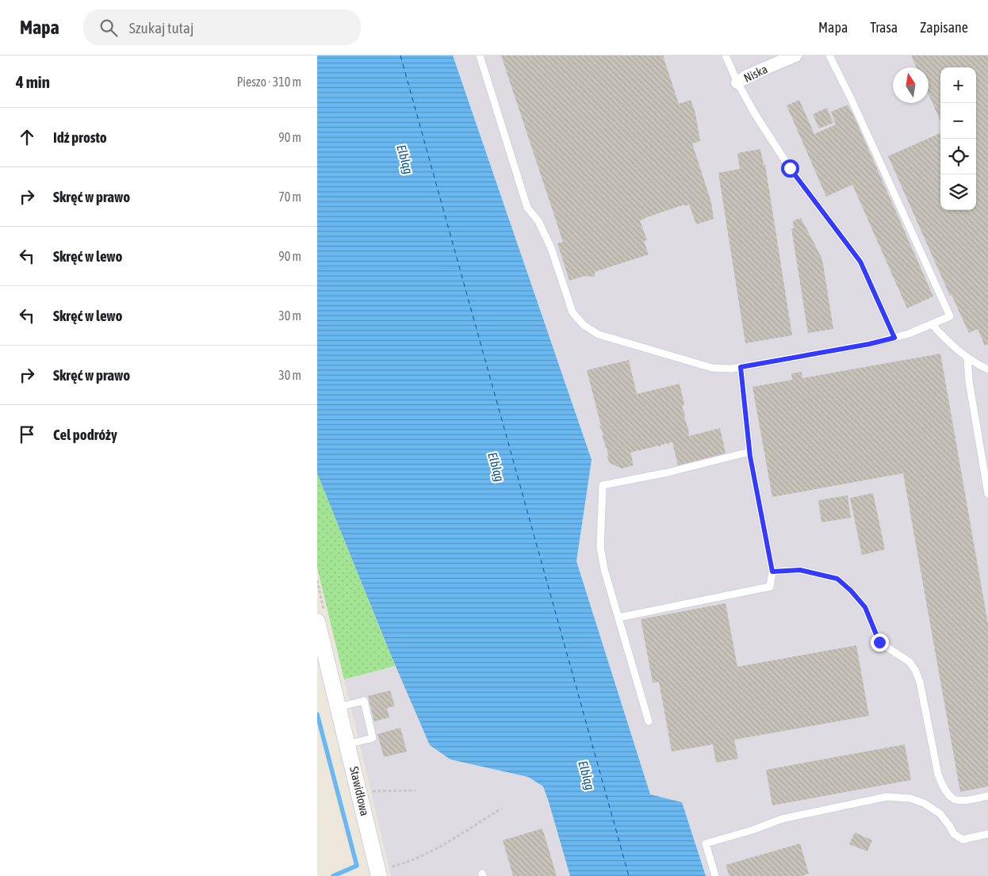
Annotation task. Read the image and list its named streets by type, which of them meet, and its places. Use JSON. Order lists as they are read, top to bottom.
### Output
{
  "streets": {
    "street": ["Niska", "Stawidłowa"]
  },
  "water": ["Elbląg"],
  "north": "top",
  "page": {
    "header": "Mapa",
    "search": "Szukaj tutaj",
    "nav": ["Mapa", "Trasa", "Zapisane"],
    "heading": ["4 min", "Pieszo · 310 m"],
    "map_buttons": ["+", "−"],
    "list": [
      ["Idź prosto", "90 m"],
      ["Skręć w prawo", "70 m"],
      ["Skręć w lewo", "90 m"],
      ["Skręć w lewo", "30 m"],
      ["Skręć w prawo", "30 m"],
      "Cel podróży"
    ]
  }
}
